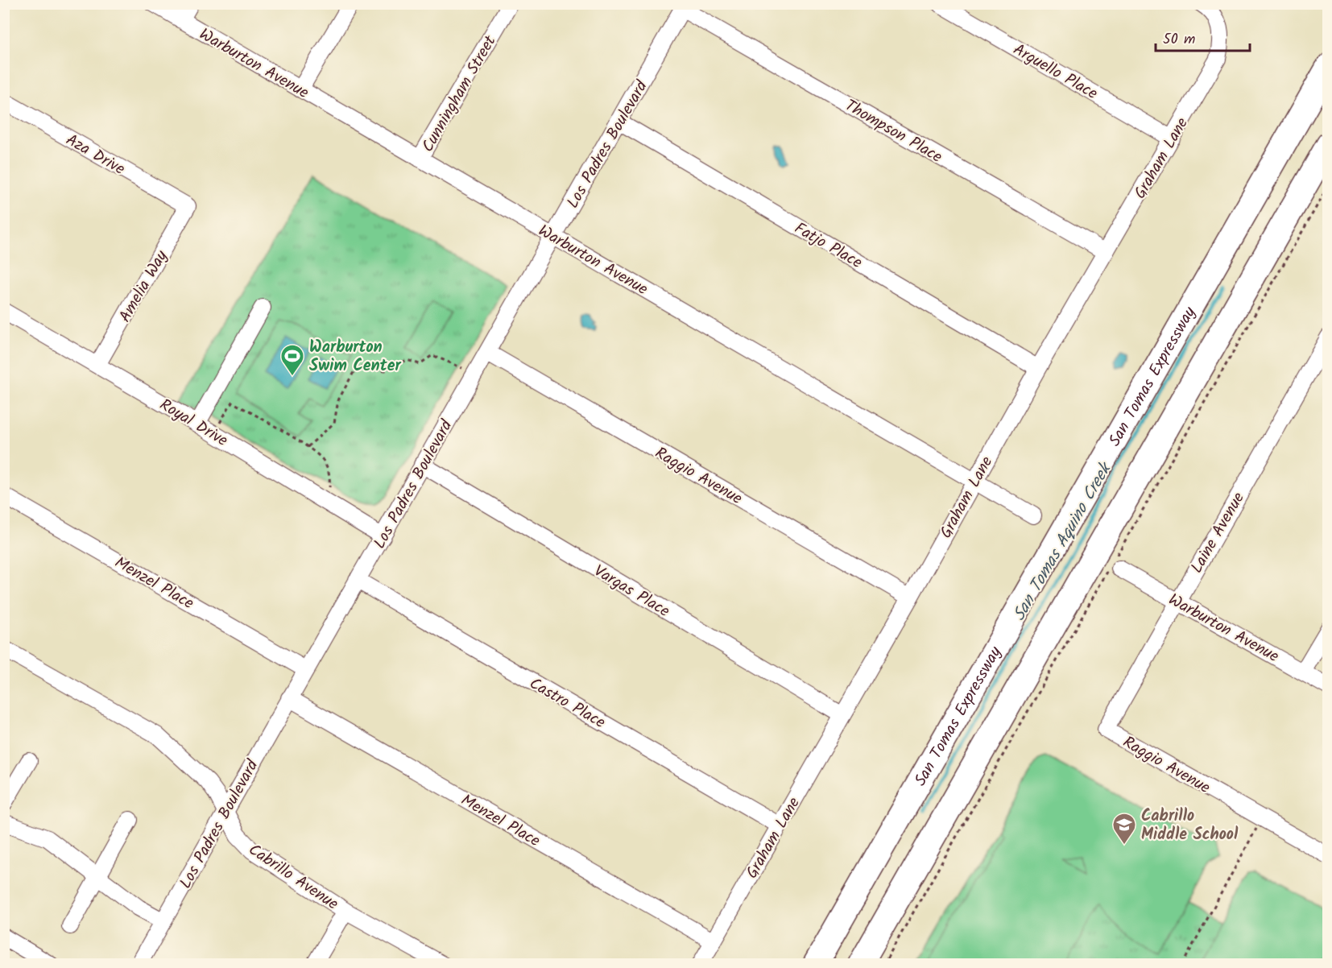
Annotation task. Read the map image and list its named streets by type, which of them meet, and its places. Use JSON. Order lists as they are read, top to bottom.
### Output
{
  "streets": {
    "highway": ["San Tomas Expressway"],
    "street": [
      "Warburton Avenue",
      "Arguello Place",
      "Cunningham Street",
      "Thompson Place",
      "Los Padres Boulevard",
      "Aza Drive",
      "Graham Lane",
      "Fatjo Place",
      "Amelia Way",
      "Royal Drive",
      "Raggio Avenue",
      "Laine Avenue",
      "Menzel Place",
      "Vargas Place",
      "Castro Place",
      "Cabrillo Avenue"
    ]
  },
  "crossings": [
    ["Warburton Avenue", "Cunningham Street"],
    ["Warburton Avenue", "Los Padres Boulevard"],
    ["Warburton Avenue", "Graham Lane"],
    ["Warburton Avenue", "Laine Avenue"],
    ["Arguello Place", "Graham Lane"],
    ["Thompson Place", "Los Padres Boulevard"],
    ["Thompson Place", "Graham Lane"],
    ["Los Padres Boulevard", "Fatjo Place"],
    ["Los Padres Boulevard", "Royal Drive"],
    ["Los Padres Boulevard", "Raggio Avenue"],
    ["Los Padres Boulevard", "Menzel Place"],
    ["Los Padres Boulevard", "Vargas Place"],
    ["Los Padres Boulevard", "Castro Place"],
    ["Los Padres Boulevard", "Cabrillo Avenue"],
    ["Aza Drive", "Amelia Way"],
    ["Graham Lane", "Fatjo Place"],
    ["Graham Lane", "Raggio Avenue"],
    ["Graham Lane", "Menzel Place"],
    ["Graham Lane", "Vargas Place"],
    ["Graham Lane", "Castro Place"],
    ["Amelia Way", "Royal Drive"],
    ["Raggio Avenue", "Laine Avenue"]
  ],
  "water": ["San Tomas Aquino Creek"],
  "places": {
    "sports": ["Warburton Swim Center"],
    "school or university": ["Cabrillo Middle School"]
  },
  "scale_bar": "50 m"
}
